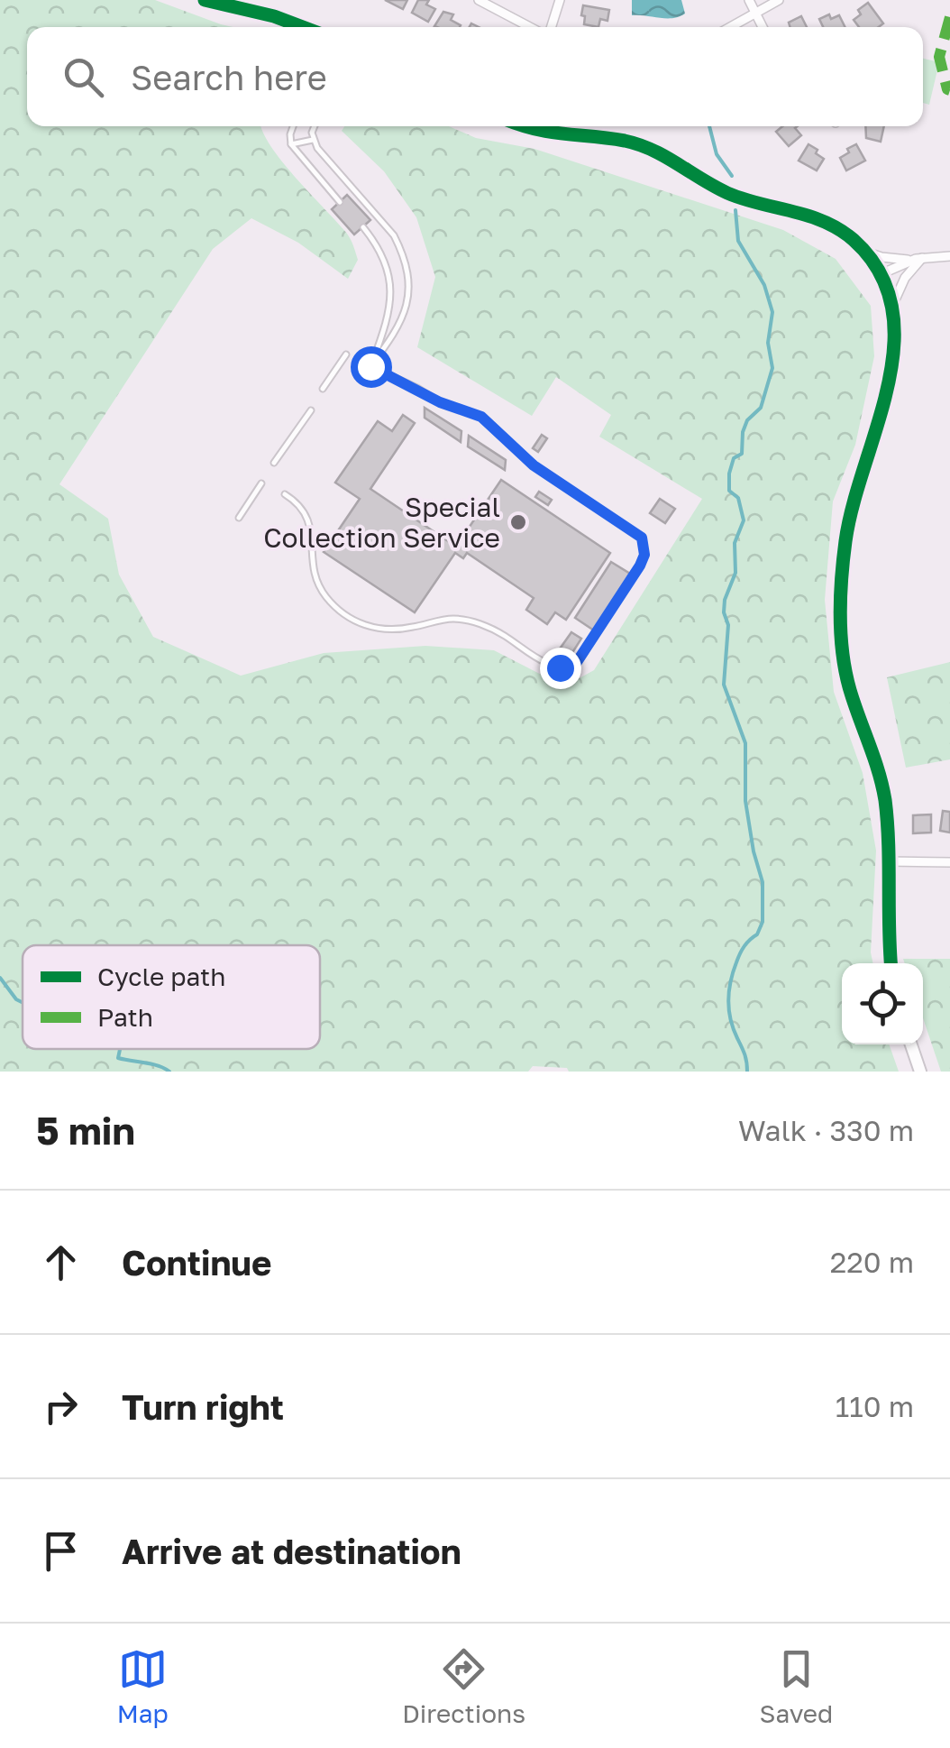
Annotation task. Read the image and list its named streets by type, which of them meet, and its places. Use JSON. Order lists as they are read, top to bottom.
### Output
{
  "places": ["Special Collection Service"],
  "legend": ["Cycle path", "Path"],
  "page": {
    "search": "Search here",
    "heading": ["5 min", "Walk · 330 m"],
    "list": [
      ["Continue", "220 m"],
      ["Turn right", "110 m"],
      "Arrive at destination"
    ],
    "nav": ["Map", "Directions", "Saved"]
  }
}
